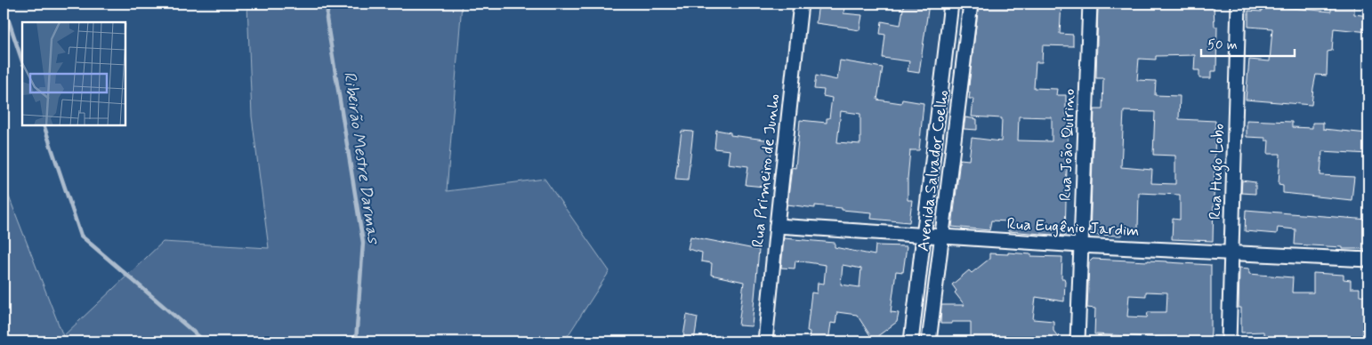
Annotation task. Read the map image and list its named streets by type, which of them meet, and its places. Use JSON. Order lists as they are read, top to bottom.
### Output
{
  "streets": {
    "street": [
      "Rua João Quirino",
      "Rua Primeiro de Junho",
      "Avenida Salvador Coelho",
      "Rua Hugo Lobo",
      "Rua Eugênio Jardim"
    ]
  },
  "crossings": [
    ["Rua João Quirino", "Rua Eugênio Jardim"],
    ["Rua Primeiro de Junho", "Rua Eugênio Jardim"],
    ["Avenida Salvador Coelho", "Rua Eugênio Jardim"],
    ["Rua Hugo Lobo", "Rua Eugênio Jardim"]
  ],
  "water": ["Ribeirão Mestre Darmas"],
  "scale_bar": "50 m"
}
